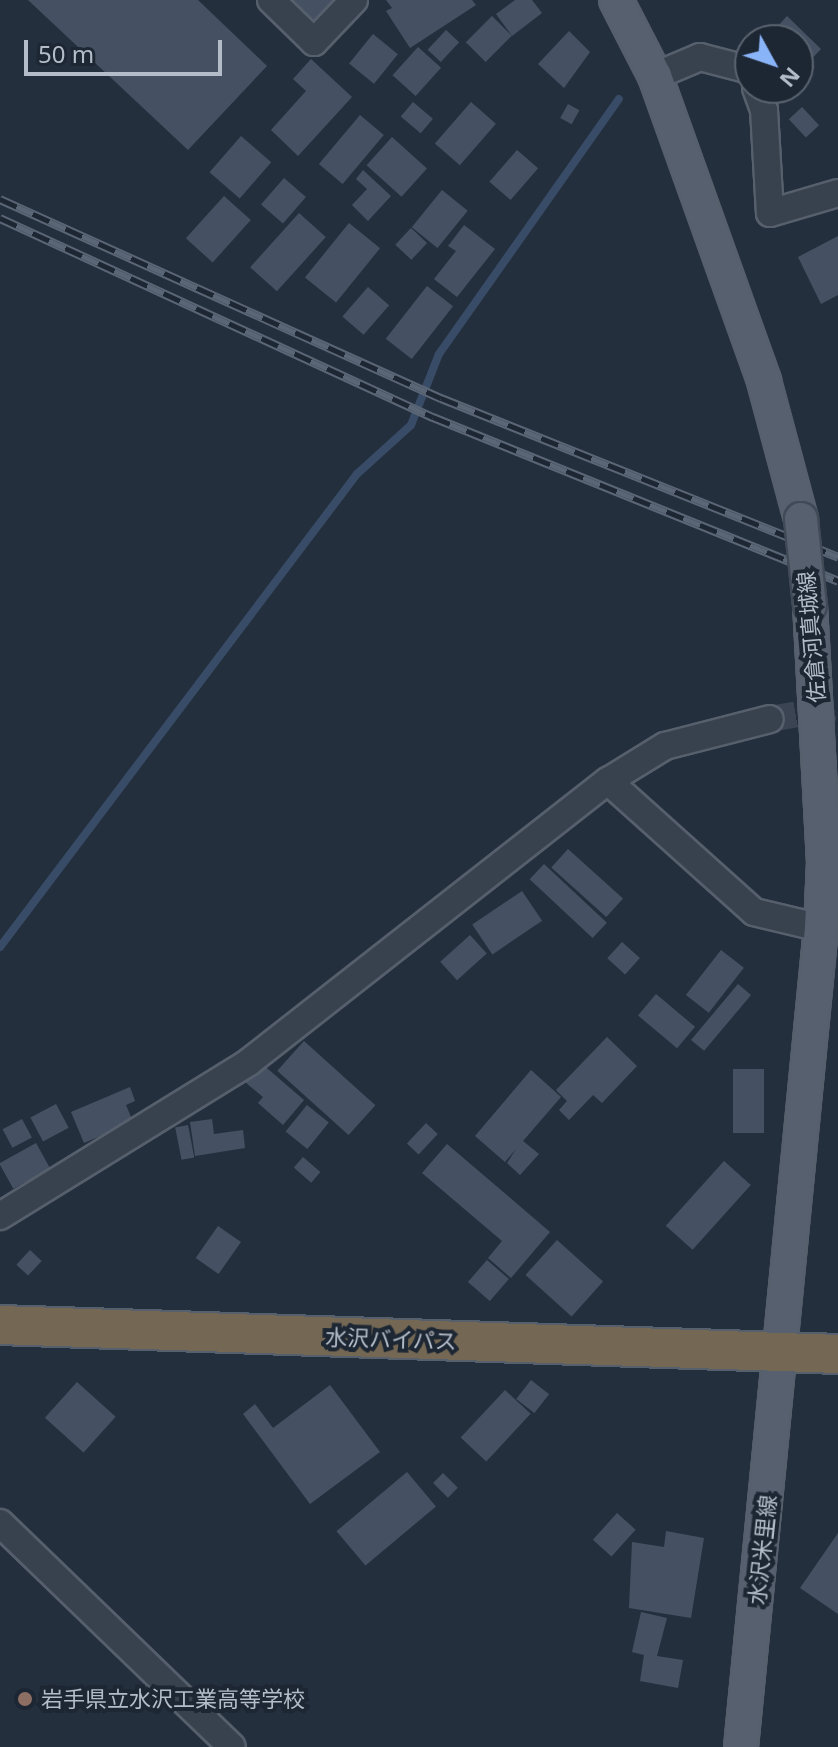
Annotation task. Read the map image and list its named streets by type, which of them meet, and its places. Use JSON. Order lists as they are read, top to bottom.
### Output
{
  "streets": {
    "highway": ["水沢バイパス"],
    "main road": ["佐倉河真城線", "水沢米里線"]
  },
  "crossings": [
    ["佐倉河真城線", "水沢バイパス"],
    ["佐倉河真城線", "水沢米里線"],
    ["水沢バイパス", "水沢米里線"]
  ],
  "places": ["岩手県立水沢工業高等学校"],
  "scale_bar": "50 m",
  "north": "bottom right"
}
